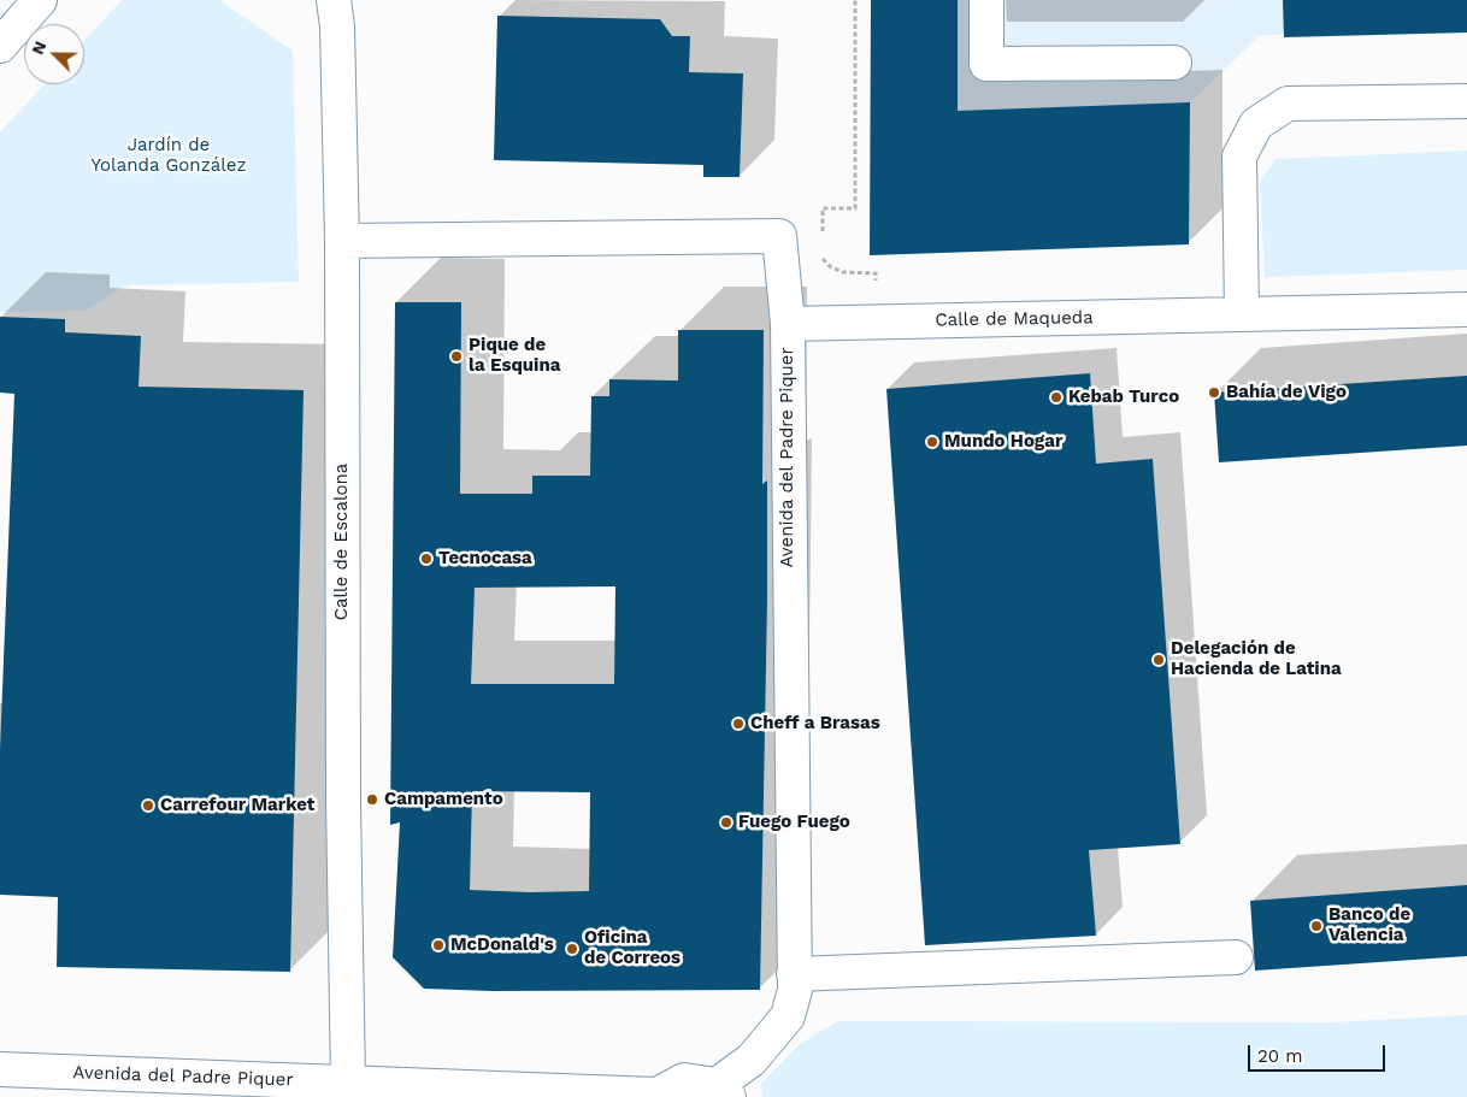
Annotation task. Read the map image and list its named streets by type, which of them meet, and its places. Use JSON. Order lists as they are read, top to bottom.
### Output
{
  "streets": {
    "street": ["Calle de Maqueda", "Avenida del Padre Piquer", "Calle de Escalona"]
  },
  "crossings": [
    ["Calle de Maqueda", "Avenida del Padre Piquer"],
    ["Avenida del Padre Piquer", "Calle de Escalona"]
  ],
  "parks": ["Jardín de Yolanda González"],
  "places": [
    "Pique de la Esquina",
    "Bahía de Vigo",
    "Kebab Turco",
    "Mundo Hogar",
    "Tecnocasa",
    "Delegación de Hacienda de Latina",
    "Cheff a Brasas",
    "Campamento",
    "Carrefour Market",
    "Fuego Fuego",
    "Banco de Valencia",
    "McDonald's",
    "Oficina de Correos"
  ],
  "scale_bar": "20 m",
  "north": "top left"
}
